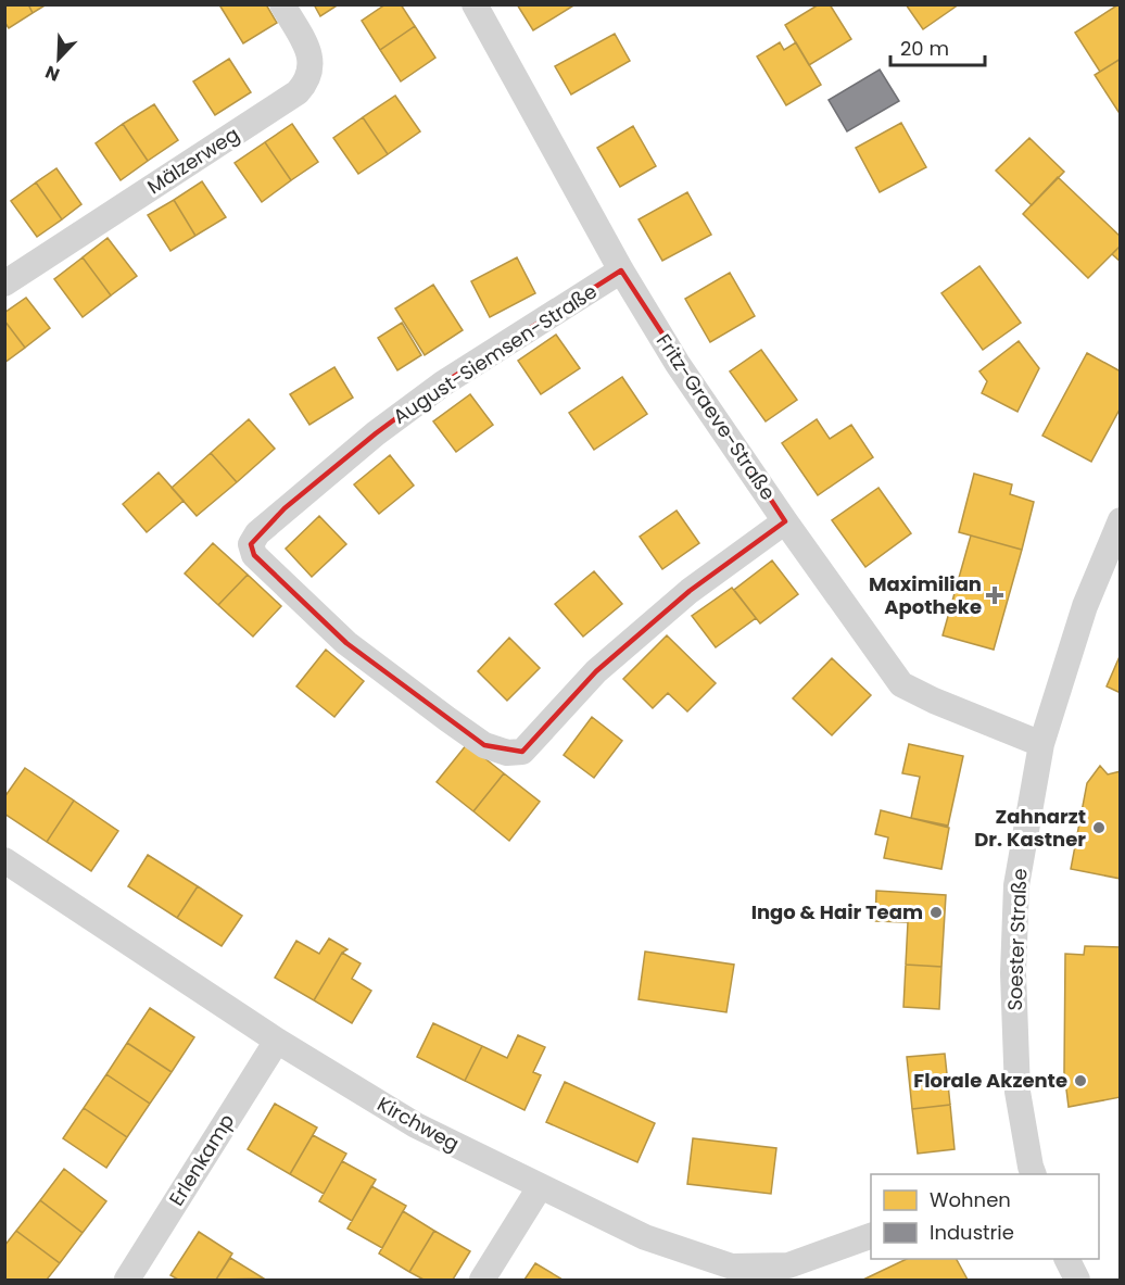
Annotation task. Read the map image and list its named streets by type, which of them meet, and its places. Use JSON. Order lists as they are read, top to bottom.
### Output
{
  "streets": {
    "street": [
      "Mälzerweg",
      "August-Siemsen-Straße",
      "Fritz-Graeve-Straße",
      "Soester Straße",
      "Kirchweg",
      "Erlenkamp"
    ]
  },
  "crossings": [
    ["August-Siemsen-Straße", "Fritz-Graeve-Straße"],
    ["Fritz-Graeve-Straße", "Soester Straße"],
    ["Kirchweg", "Erlenkamp"]
  ],
  "places": {
    "health": ["Maximilian Apotheke"],
    "other": ["Zahnarzt Dr. Kastner", "Ingo & Hair Team", "Florale Akzente"]
  },
  "legend": ["Wohnen", "Industrie"],
  "scale_bar": "20 m",
  "north": "bottom left"
}
